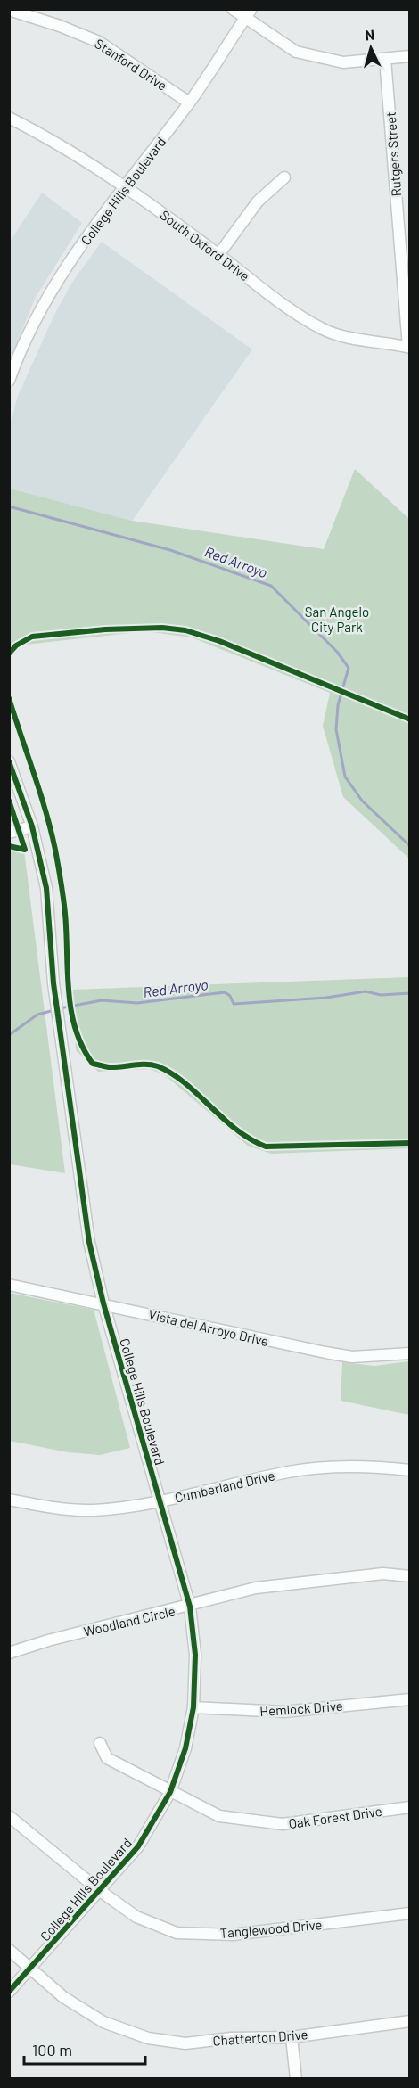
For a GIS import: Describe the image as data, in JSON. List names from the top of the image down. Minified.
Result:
{"streets":{"street":["Stanford Drive","Rutgers Street","College Hills Boulevard","South Oxford Drive","Vista del Arroyo Drive","Cumberland Drive","Woodland Circle","Hemlock Drive","Oak Forest Drive","Tanglewood Drive","Chatterton Drive"]},"crossings":[["Stanford Drive","College Hills Boulevard"],["Rutgers Street","South Oxford Drive"],["College Hills Boulevard","South Oxford Drive"],["College Hills Boulevard","Vista del Arroyo Drive"],["College Hills Boulevard","Cumberland Drive"],["College Hills Boulevard","Woodland Circle"],["College Hills Boulevard","Hemlock Drive"],["College Hills Boulevard","Oak Forest Drive"],["College Hills Boulevard","Tanglewood Drive"],["College Hills Boulevard","Chatterton Drive"]],"water":["Red Arroyo"],"parks":["San Angelo City Park"],"scale_bar":"100 m","north":"top"}
